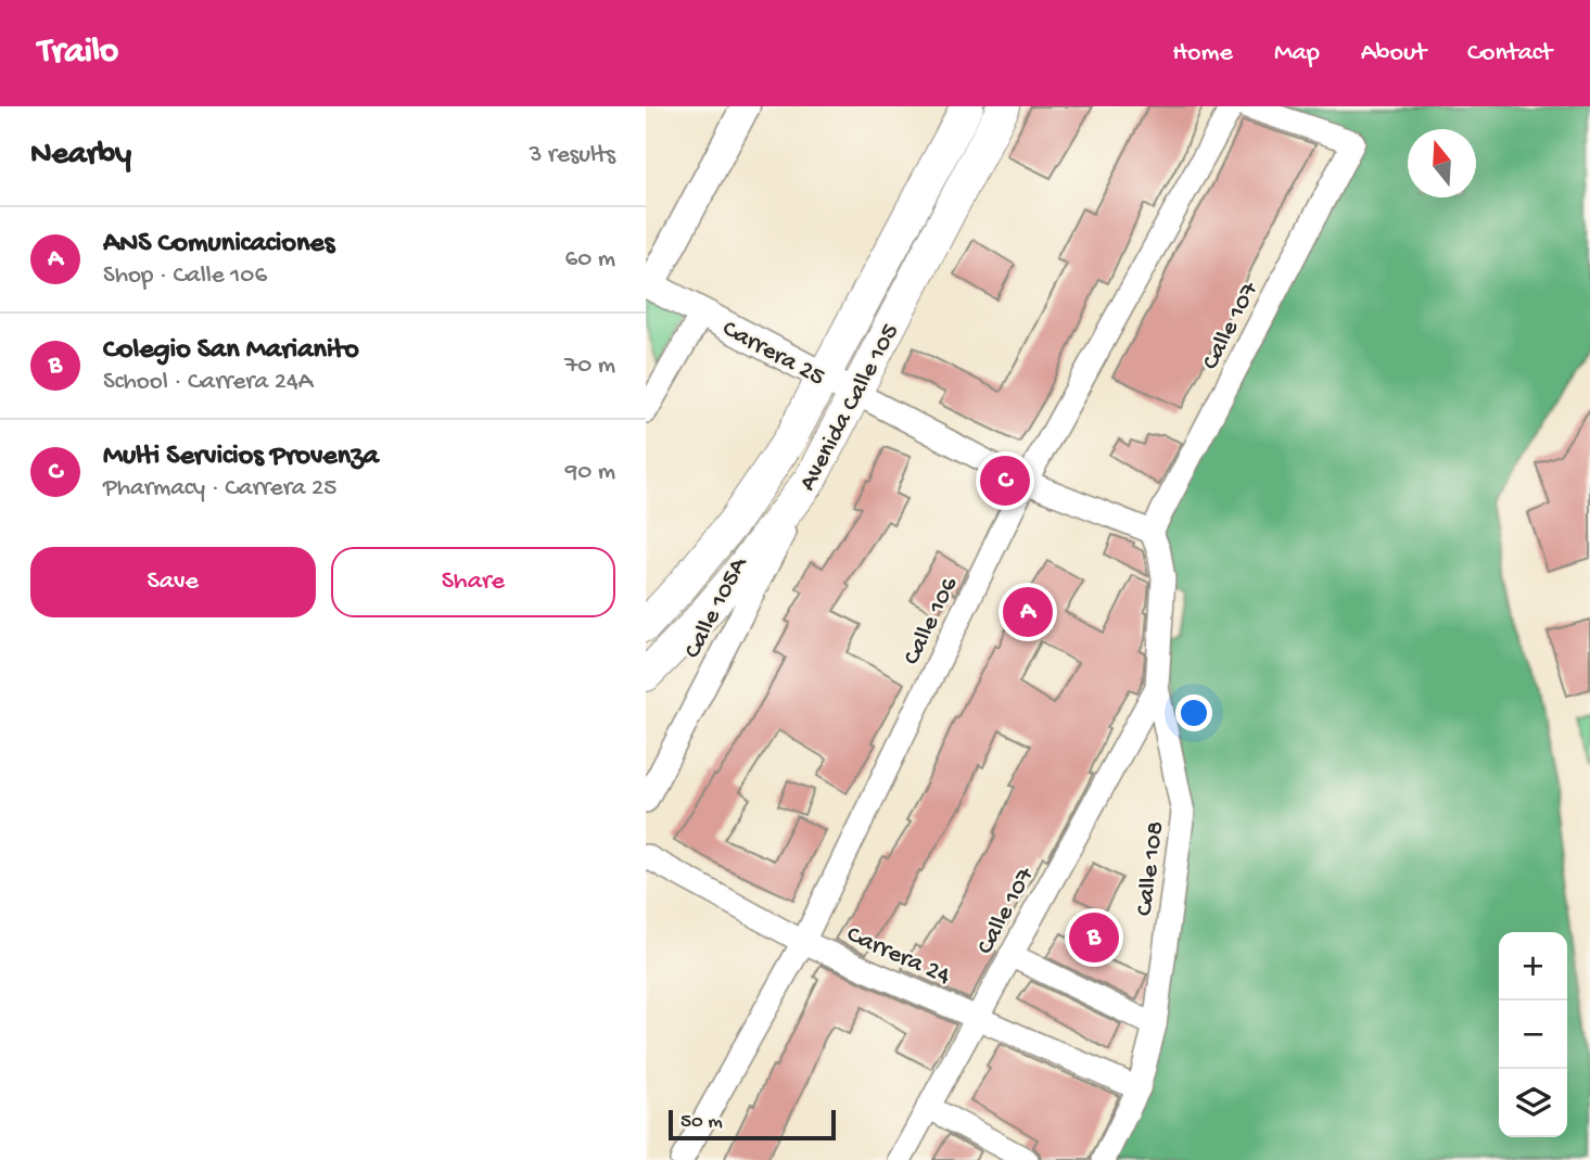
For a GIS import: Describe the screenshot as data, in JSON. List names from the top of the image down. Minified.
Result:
{"streets":{"main road":["Avenida Calle 105"],"street":["Calle 107","Carrera 25","Calle 105A","Calle 106","Calle 108","Carrera 24"]},"crossings":[["Calle 107","Carrera 25"],["Calle 107","Calle 108"],["Calle 107","Carrera 24"],["Carrera 25","Avenida Calle 105"],["Carrera 25","Calle 106"],["Carrera 25","Calle 108"],["Avenida Calle 105","Calle 105A"],["Calle 106","Carrera 24"],["Calle 108","Carrera 24"]],"scale_bar":"50 m","north":"top","page":{"header":"Trailo","nav":["Home","Map","About","Contact"],"heading":["Nearby","3 results"],"list":[{"mark":"A","name":"ANS Comunicaciones","note":"Shop · Calle 106","value":"60 m"},{"mark":"B","name":"Colegio San Marianito","note":"School · Carrera 24A","value":"70 m"},{"mark":"C","name":"Multi Servicios Provenza","note":"Pharmacy · Carrera 25","value":"90 m"}],"pins":["C","A","B"],"buttons":["Save","Share"],"map_buttons":["+","−"],"scale":"50 m"}}
